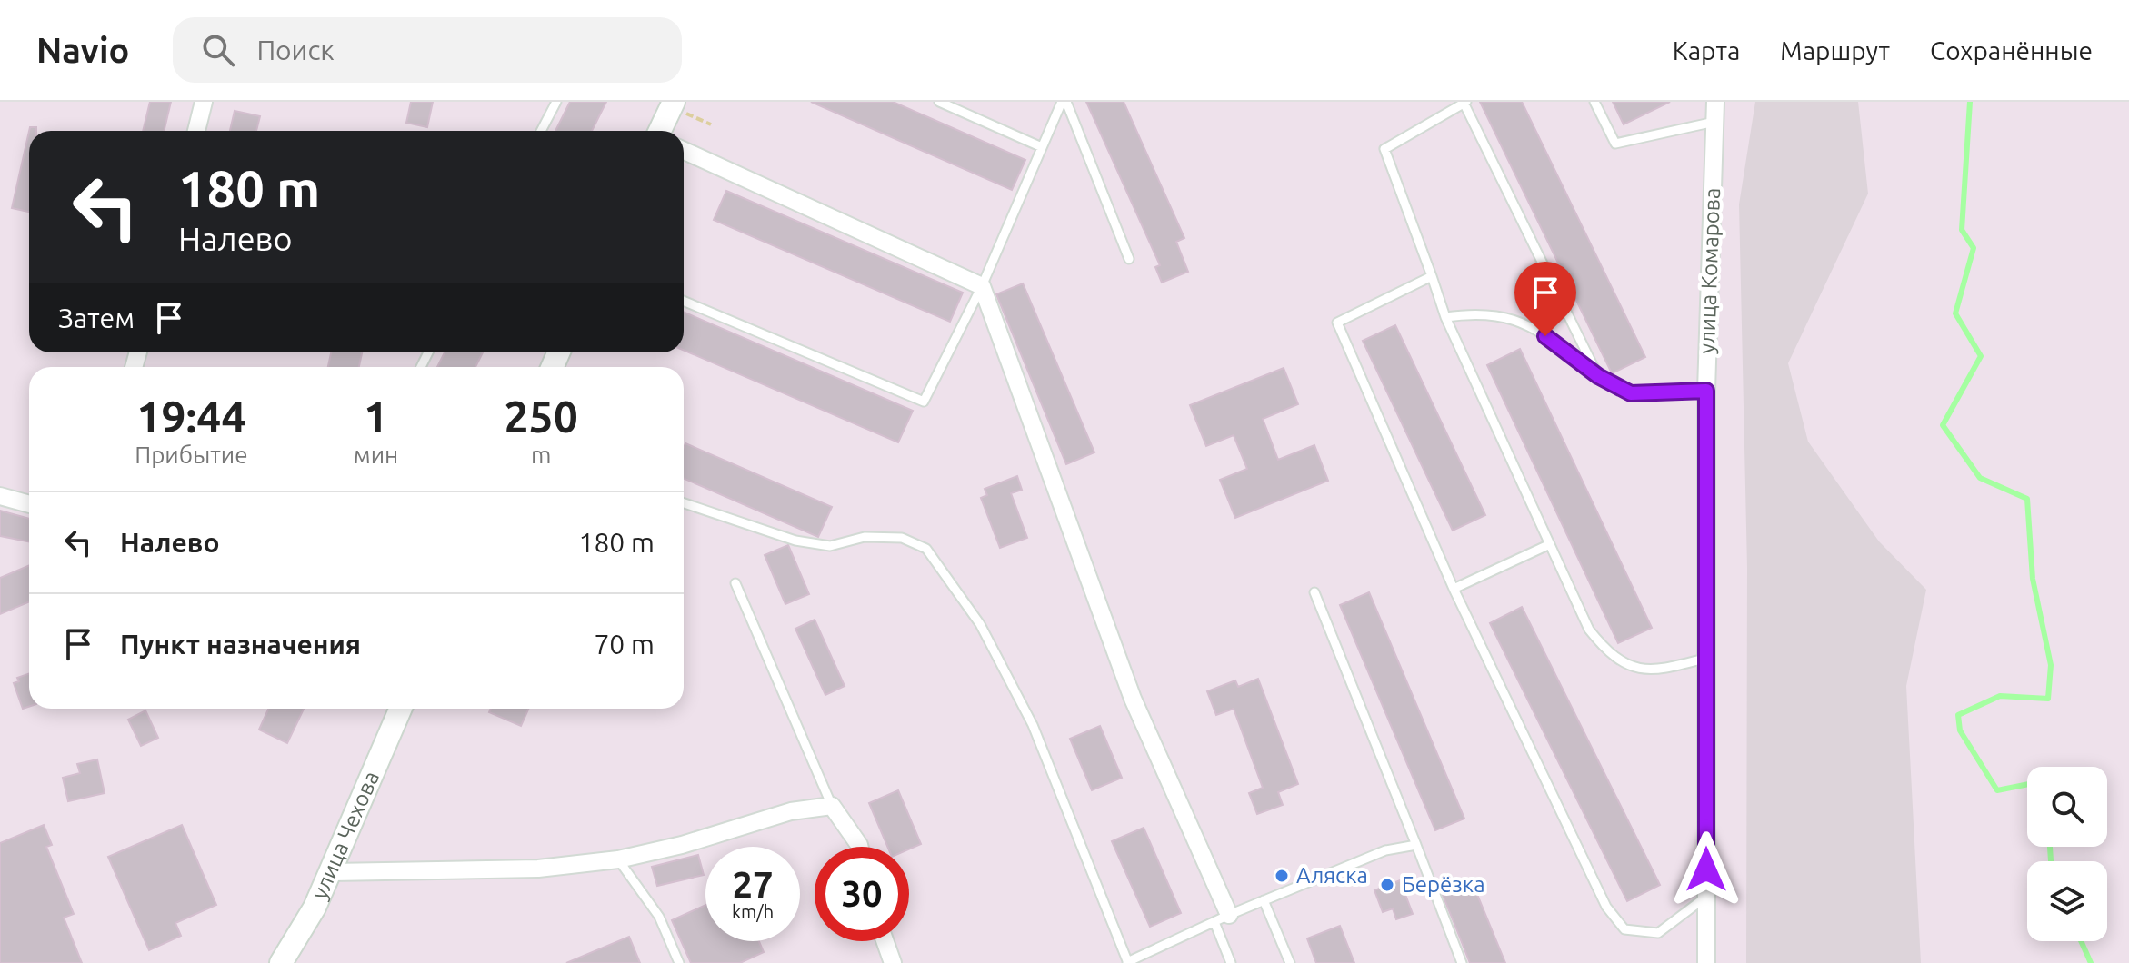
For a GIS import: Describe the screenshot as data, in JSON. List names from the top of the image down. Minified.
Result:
{"streets":{"main road":["улица Чехова"],"street":["улица Комарова"]},"places":["Аляска","Берёзка"],"page":{"header":"Navio","search":"Поиск","nav":["Карта","Маршрут","Сохранённые"],"turn":["180 m","Налево"],"then":"Затем","eta":["19:44","Прибытие","1","мин","250","m"],"list":[{"name":"Налево","value":"180 m"},{"name":"Пункт назначения","value":"70 m"}],"speed":"27 km/h","limit":"30"}}
